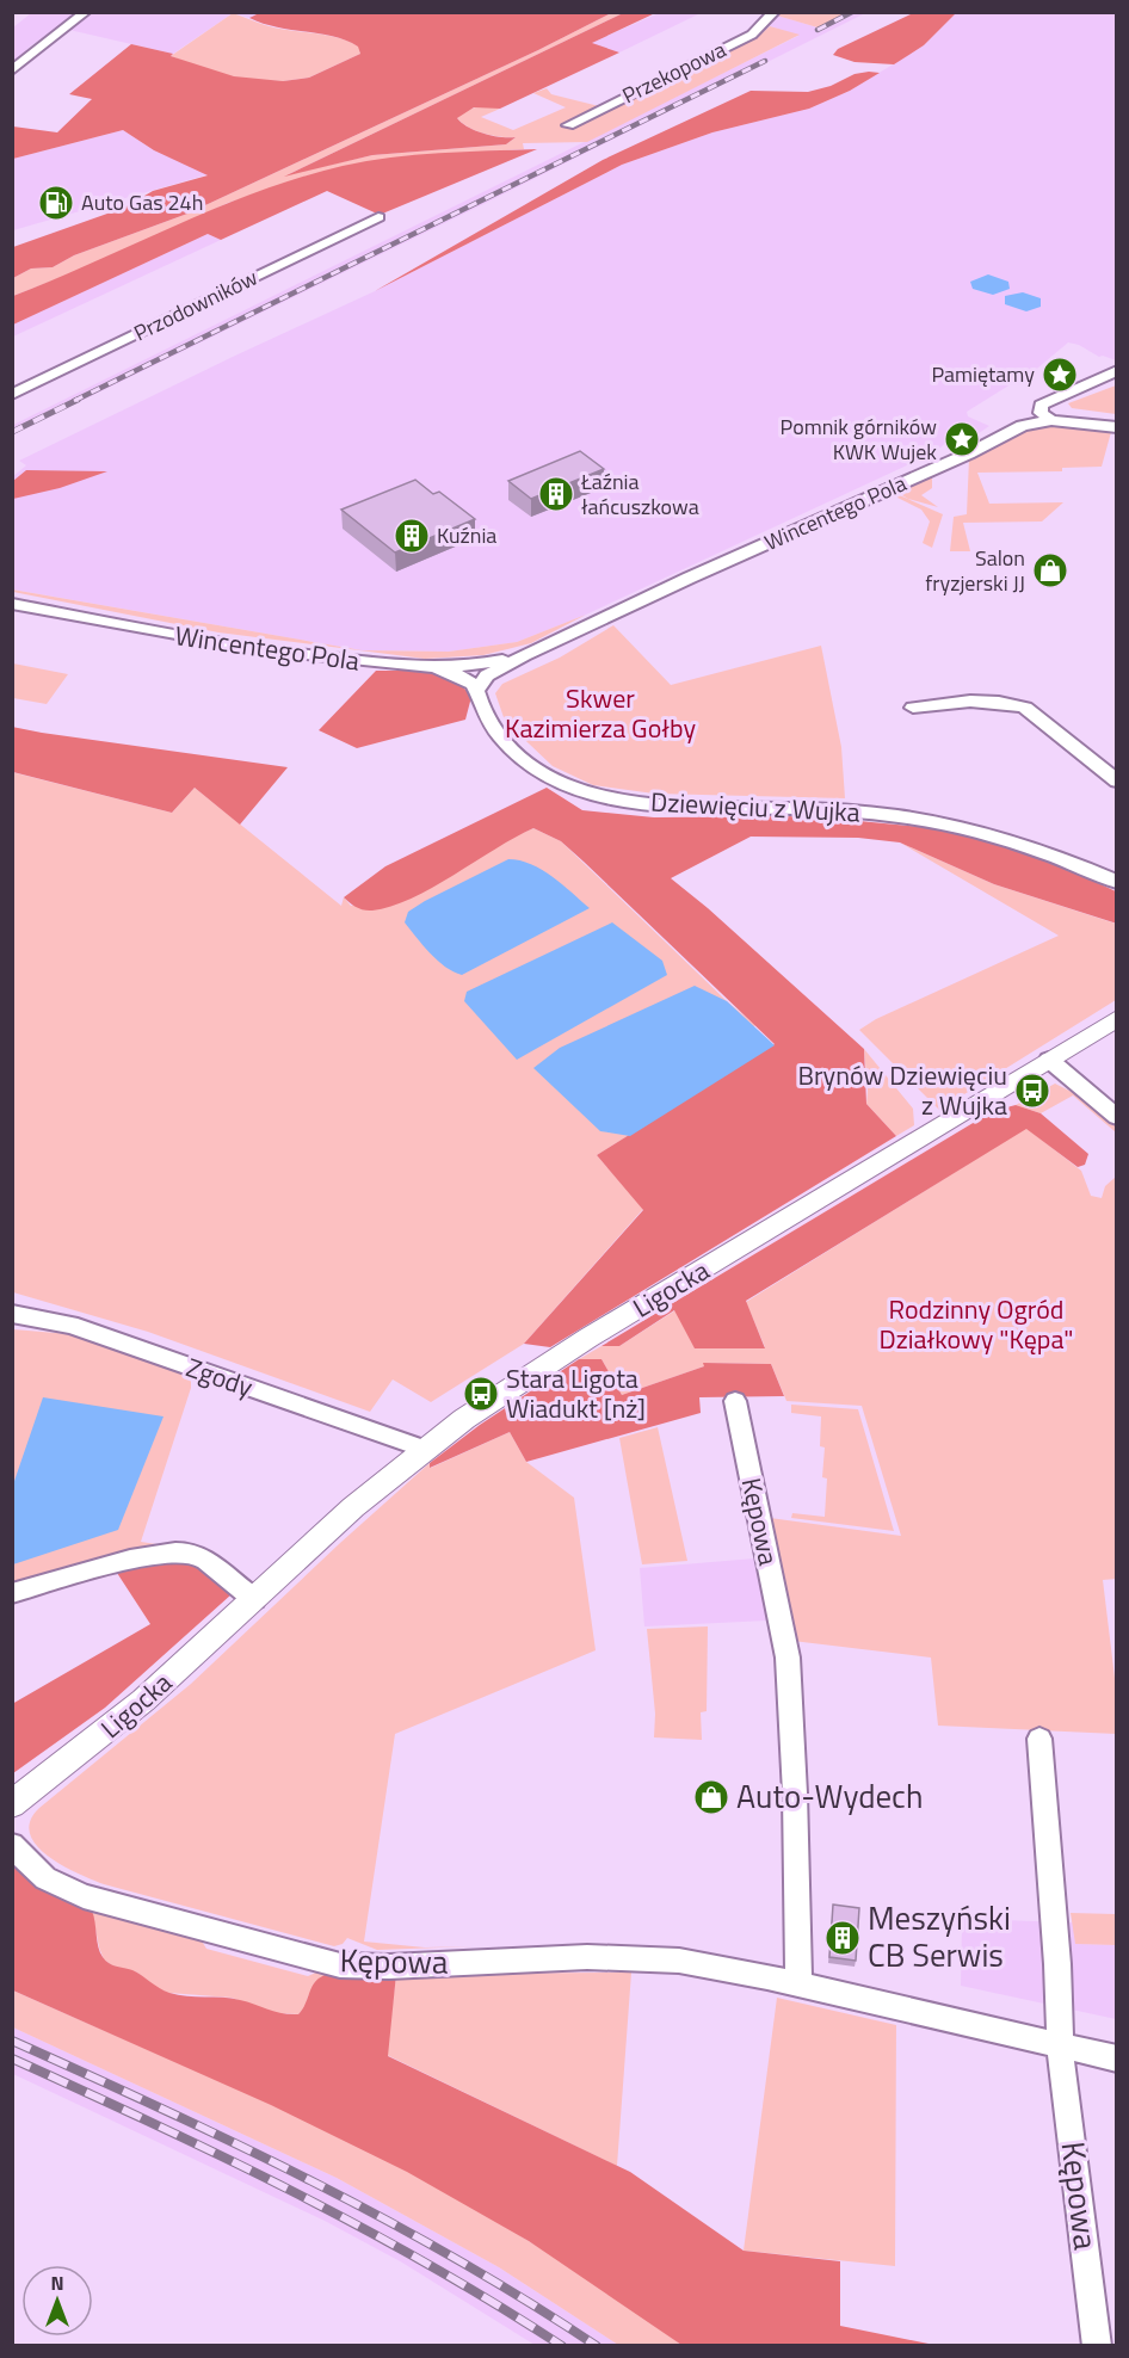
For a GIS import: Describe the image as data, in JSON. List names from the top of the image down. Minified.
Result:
{"streets":{"street":["Przekopowa","Przodowników","Wincentego Pola","Dziewięciu z Wujka","Ligocka","Zgody","Kępowa"]},"crossings":[["Wincentego Pola","Dziewięciu z Wujka"],["Ligocka","Zgody"]],"parks":["Skwer Kazimierza Gołby","Rodzinny Ogród Działkowy \"Kępa\""],"places":{"fuel station":["Auto Gas 24h"],"place":["Pamiętamy","Pomnik górników KWK Wujek"],"building":["Łaźnia łańcuszkowa","Kuźnia","Meszyński CB Serwis"],"shop":["Salon fryzjerski JJ","Auto-Wydech"],"bus stop":["Brynów Dziewięciu z Wujka","Stara Ligota Wiadukt [nż]"]},"north":"top"}
